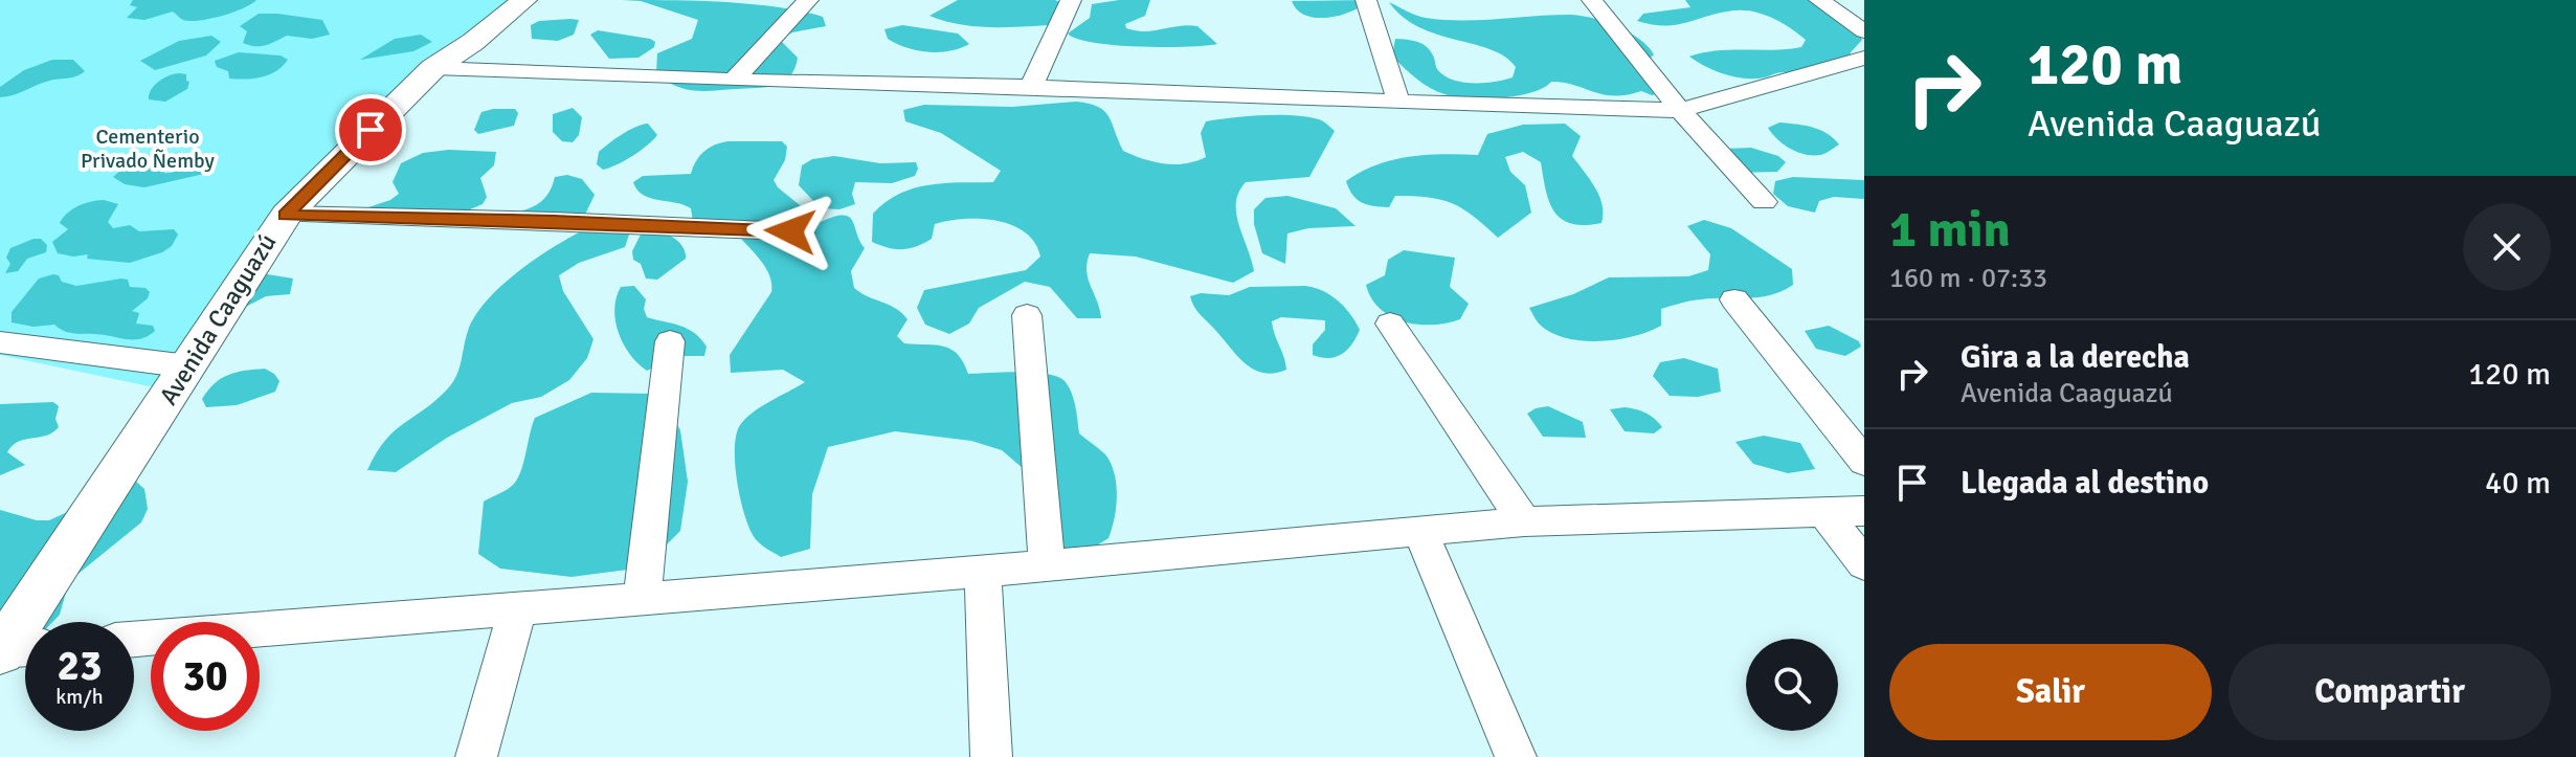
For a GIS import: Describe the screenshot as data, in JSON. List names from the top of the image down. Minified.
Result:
{"streets":{"street":["Avenida Caaguazú"]},"parks":["Cementerio Privado Ñemby"],"page":{"turn":["120 m","Avenida Caaguazú"],"heading":["1 min","160 m · 07:33"],"list":[{"name":"Gira a la derecha","note":"Avenida Caaguazú","value":"120 m"},{"name":"Llegada al destino","value":"40 m"}],"speed":"23 km/h","limit":"30","buttons":["Salir","Compartir"]}}
